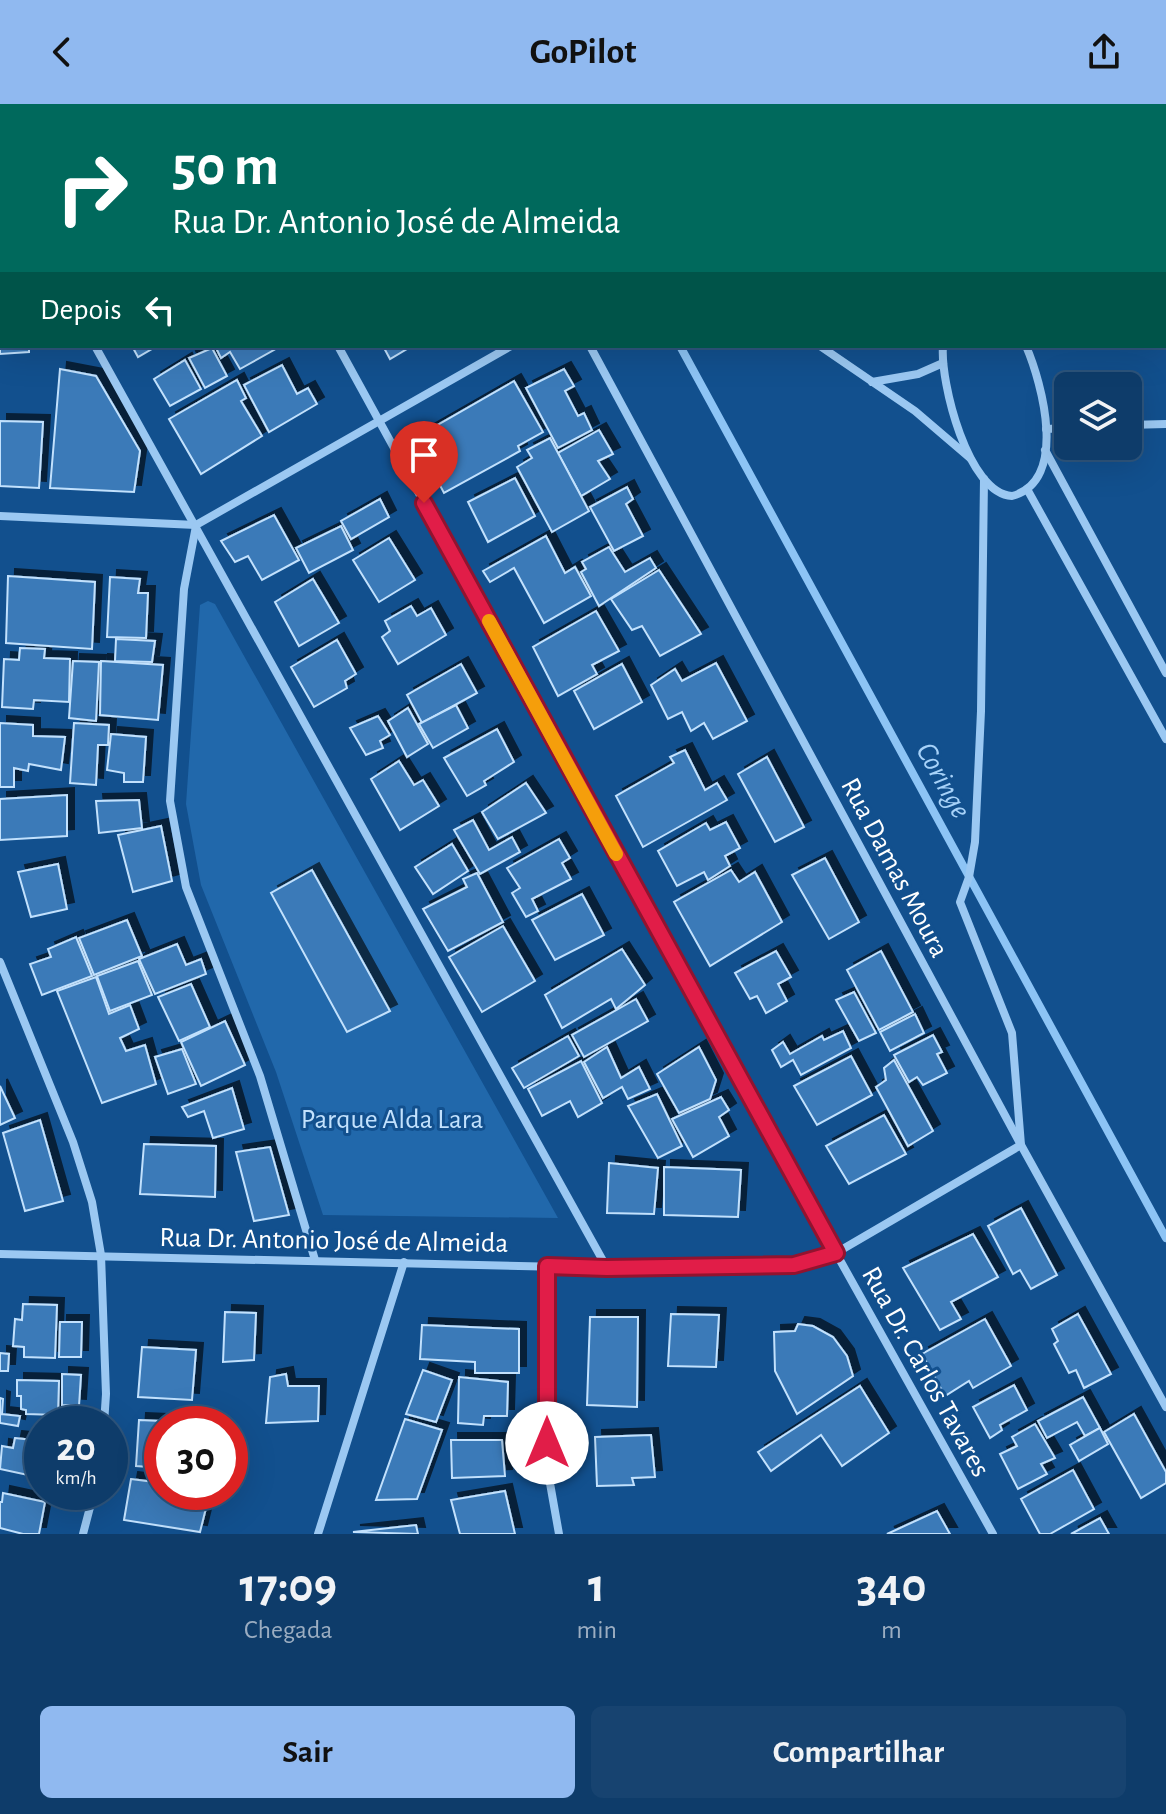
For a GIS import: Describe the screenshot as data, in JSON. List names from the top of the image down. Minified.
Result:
{"streets":{"street":["Rua Damas Moura","Rua Dr. Antonio José de Almeida","Rua Dr. Carlos Tavares"]},"crossings":[["Rua Damas Moura","Rua Dr. Antonio José de Almeida"],["Rua Dr. Antonio José de Almeida","Rua Dr. Carlos Tavares"]],"water":["Coringe"],"parks":["Parque Alda Lara"],"page":{"header":"GoPilot","turn":["50 m","Rua Dr. Antonio José de Almeida"],"then":"Depois","speed":"20 km/h","limit":"30","eta":["17:09","Chegada","1","min","340","m"],"buttons":["Sair","Compartilhar"]}}
